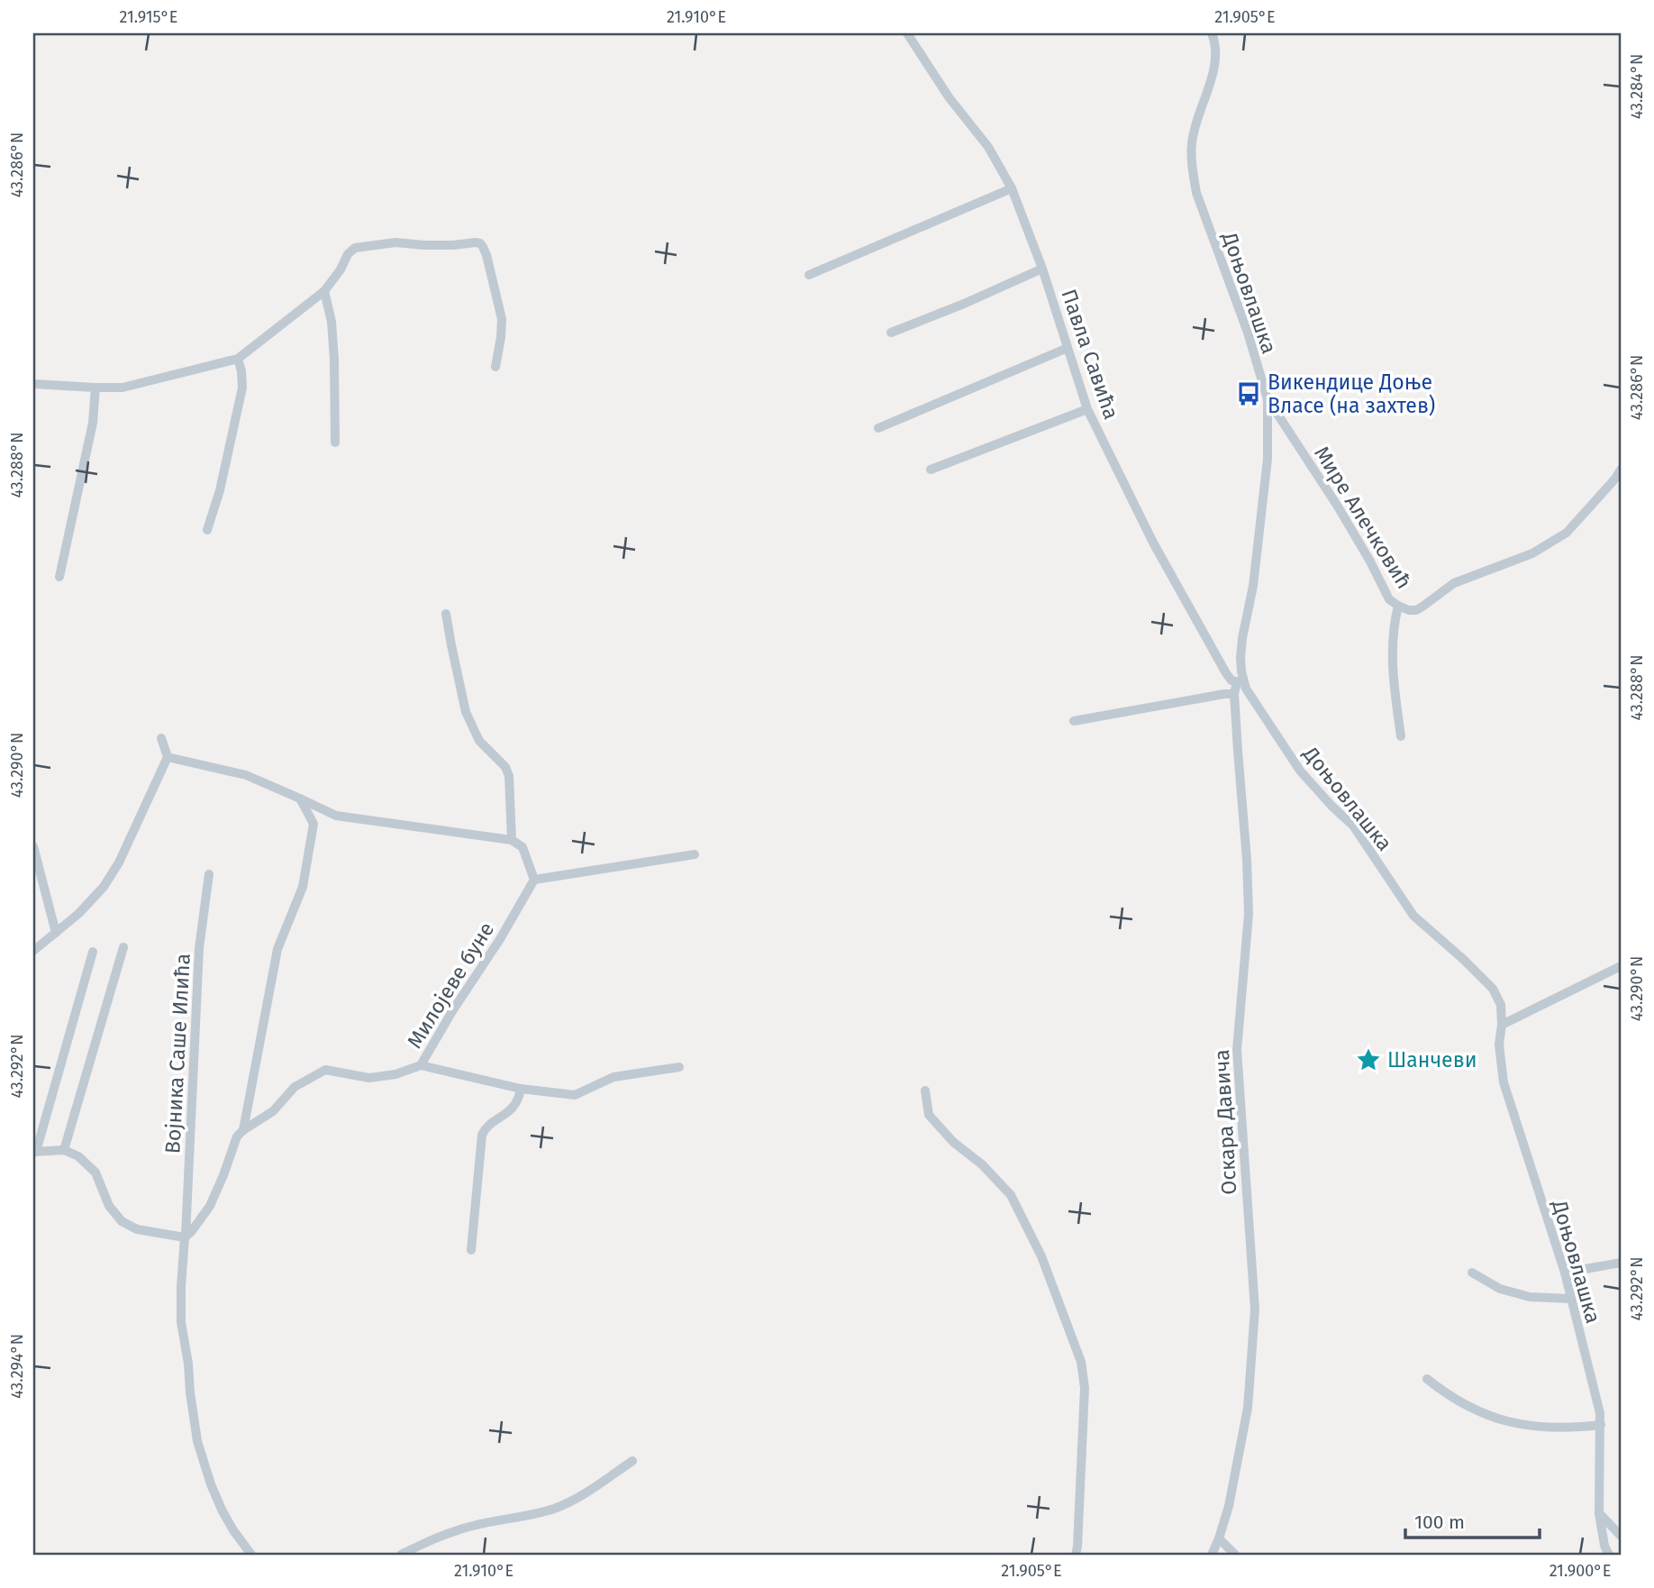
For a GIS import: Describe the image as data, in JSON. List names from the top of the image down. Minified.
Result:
{"streets":{"street":["Доњовлашка","Павла Савића","Мире Алечковић","Милојеве буне","Војника Саше Илића","Оскара Давича"]},"crossings":[["Доњовлашка","Павла Савића"],["Доњовлашка","Мире Алечковић"],["Доњовлашка","Оскара Давича"],["Павла Савића","Оскара Давича"]],"places":{"bus stop":["Викендице Доње Власе (на захтев)"],"place":["Шанчеви"]},"scale_bar":"100 m","coordinates":["21.915°E","21.910°E","21.905°E","43.284°N","43.286°N","43.288°N","43.290°N","43.292°N","43.294°N","21.900°E"]}
